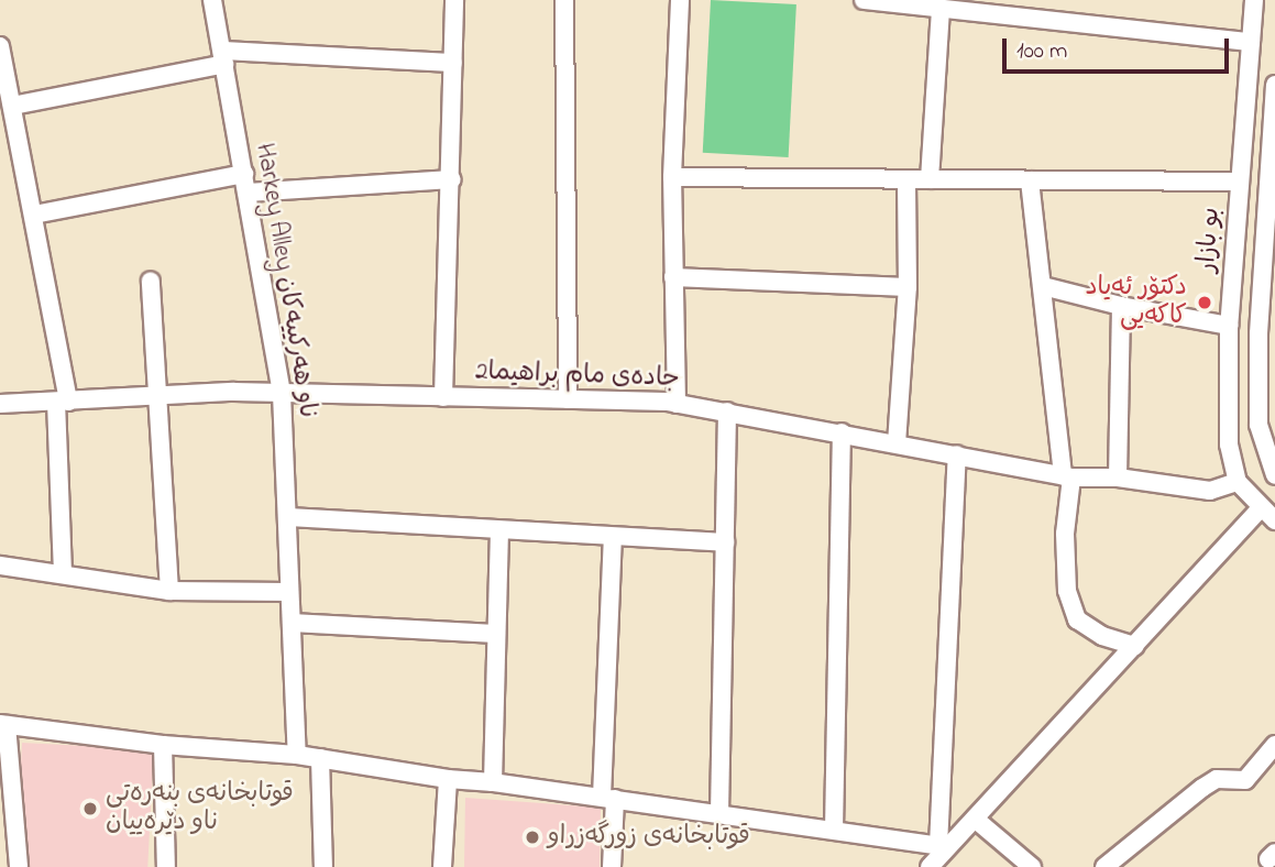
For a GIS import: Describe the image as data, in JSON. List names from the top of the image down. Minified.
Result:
{"streets":{"street":["بو بازار","Harkey Alley ناو هەركييەكان","جادەی مام براهیما2"]},"crossings":[["بو بازار","جادەی مام براهیما2"],["Harkey Alley ناو هەركييەكان","جادەی مام براهیما2"]],"places":["دکتۆر ئەیاد کاکەیی","قوتابخانەى بنەرەتى ناو دێرەييان","قوتابخانەی زورگەزراو"],"scale_bar":"100 m"}
